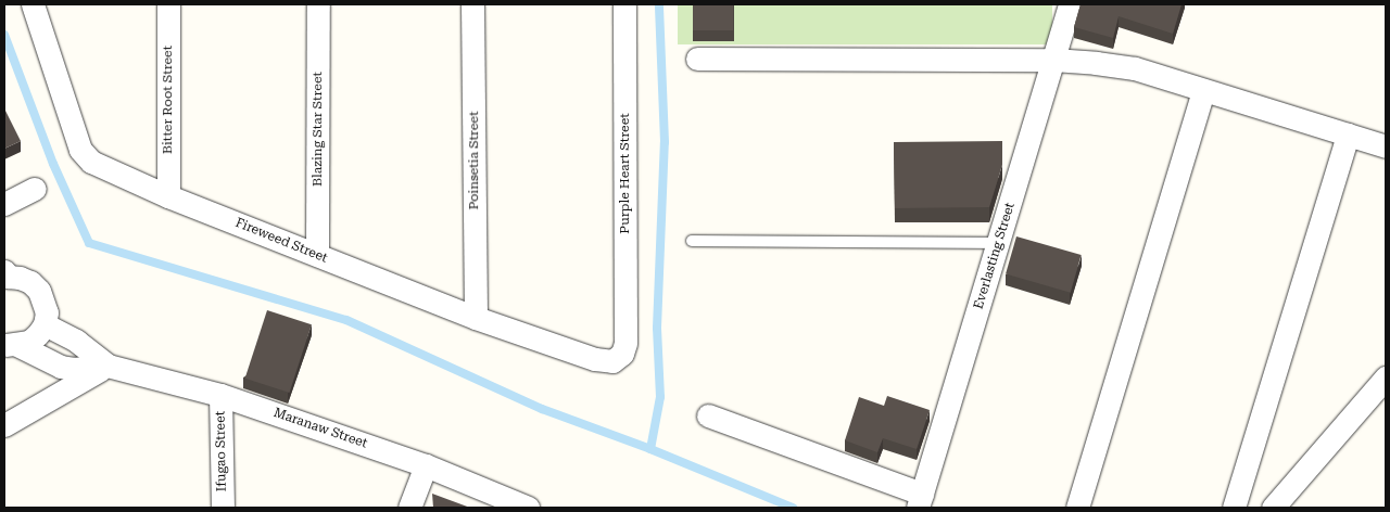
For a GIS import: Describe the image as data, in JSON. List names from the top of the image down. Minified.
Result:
{"streets":{"street":["Bitter Root Street","Blazing Star Street","Poinsetia Street","Purple Heart Street","Fireweed Street","Everlasting Street","Maranaw Street","Ifugao Street"]},"crossings":[["Bitter Root Street","Fireweed Street"],["Blazing Star Street","Fireweed Street"],["Poinsetia Street","Fireweed Street"],["Purple Heart Street","Fireweed Street"],["Maranaw Street","Ifugao Street"]]}
